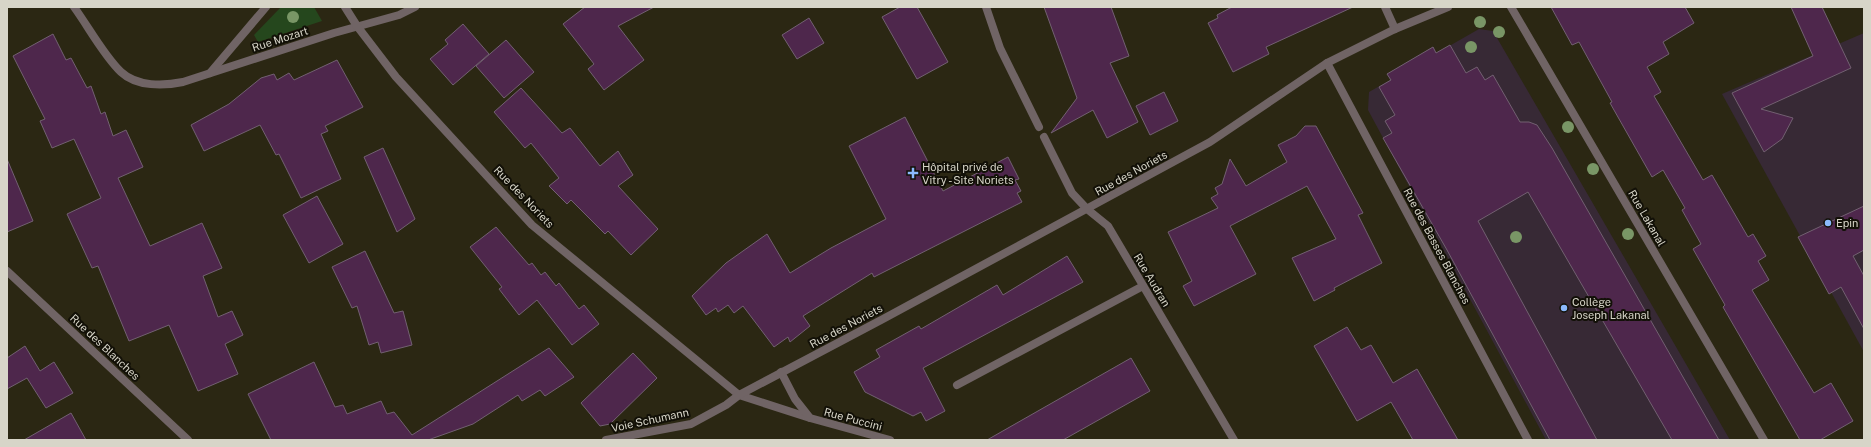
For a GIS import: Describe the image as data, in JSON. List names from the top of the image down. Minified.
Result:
{"streets":{"street":["Rue Mozart","Rue des Noriets","Rue Lakanal","Rue des Basses Blanches","Rue Audran","Rue des Blanches","Rue Puccini","Voie Schumann"]},"crossings":[["Rue Mozart","Rue des Noriets"],["Rue des Noriets","Rue des Basses Blanches"],["Rue des Noriets","Rue Audran"],["Rue des Noriets","Rue Puccini"],["Rue des Noriets","Voie Schumann"],["Rue Puccini","Voie Schumann"]],"places":{"health":["Hôpital privé de Vitry - Site Noriets"],"other":["Epin","Collège Joseph Lakanal"]}}
